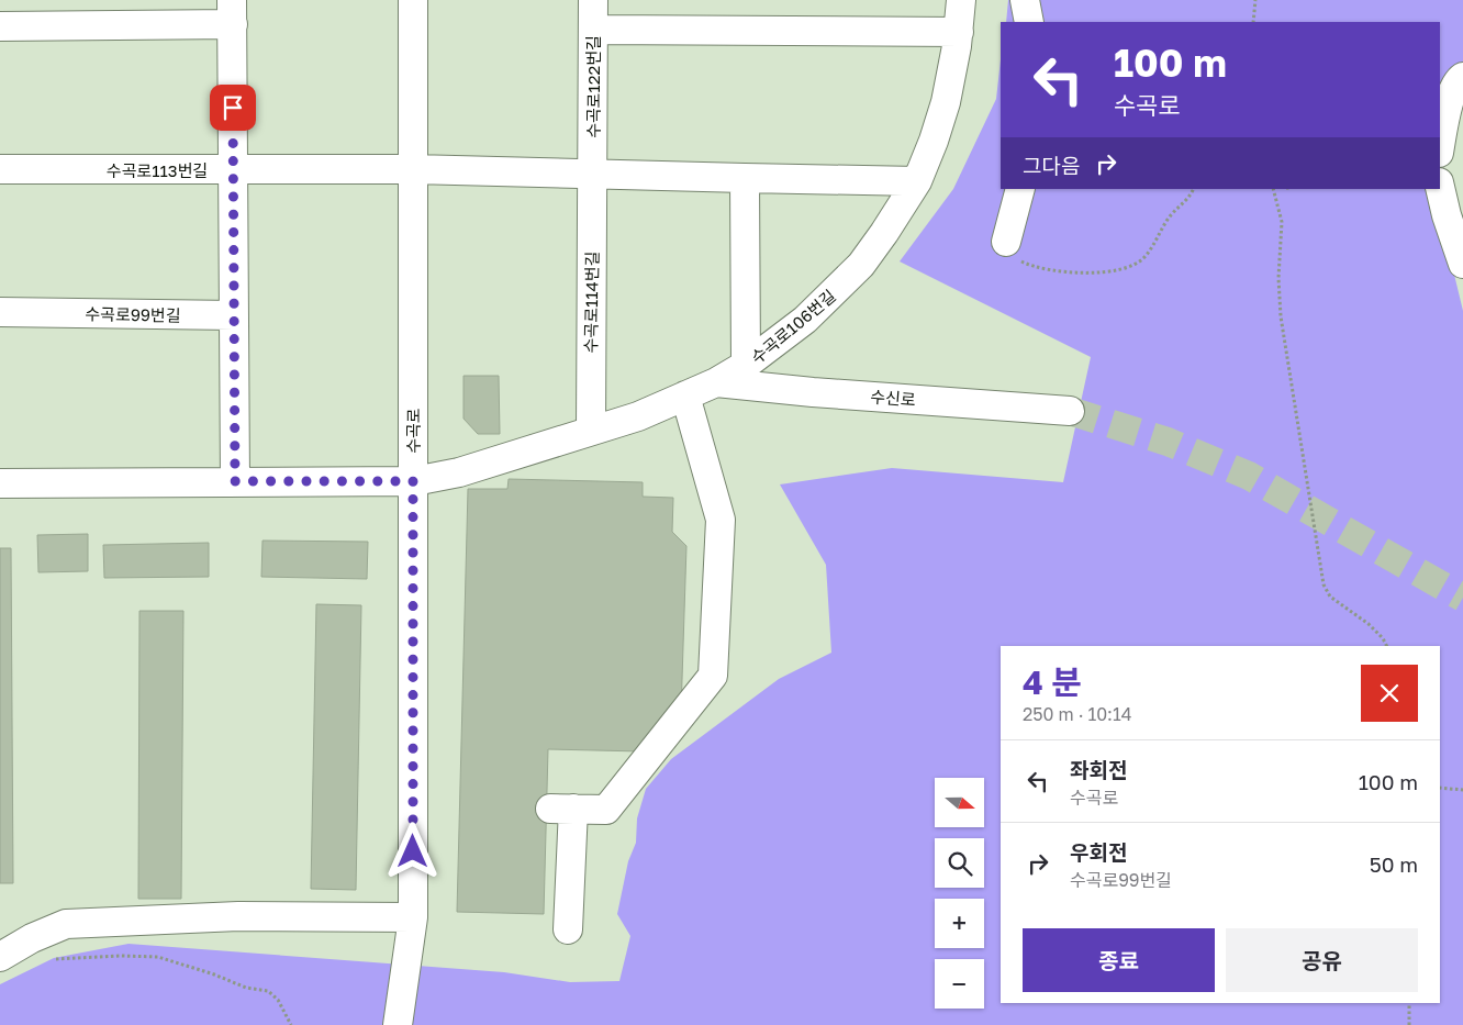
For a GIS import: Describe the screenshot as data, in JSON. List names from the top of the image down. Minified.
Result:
{"streets":{"street":["수곡로122번길","수곡로113번길","수곡로114번길","수곡로99번길","수곡로106번길","수신로","수곡로"]},"crossings":[["수곡로122번길","수곡로114번길"],["수곡로113번길","수곡로"],["수곡로114번길","수곡로106번길"],["수곡로106번길","수신로"],["수곡로106번길","수곡로"]],"north":"right","page":{"turn":["100 m","수곡로"],"then":"그다음","heading":["4 분","250 m · 10:14"],"list":[{"name":"좌회전","note":"수곡로","value":"100 m"},{"name":"우회전","note":"수곡로99번길","value":"50 m"}],"map_buttons":["+","−"],"buttons":["종료","공유"]}}
